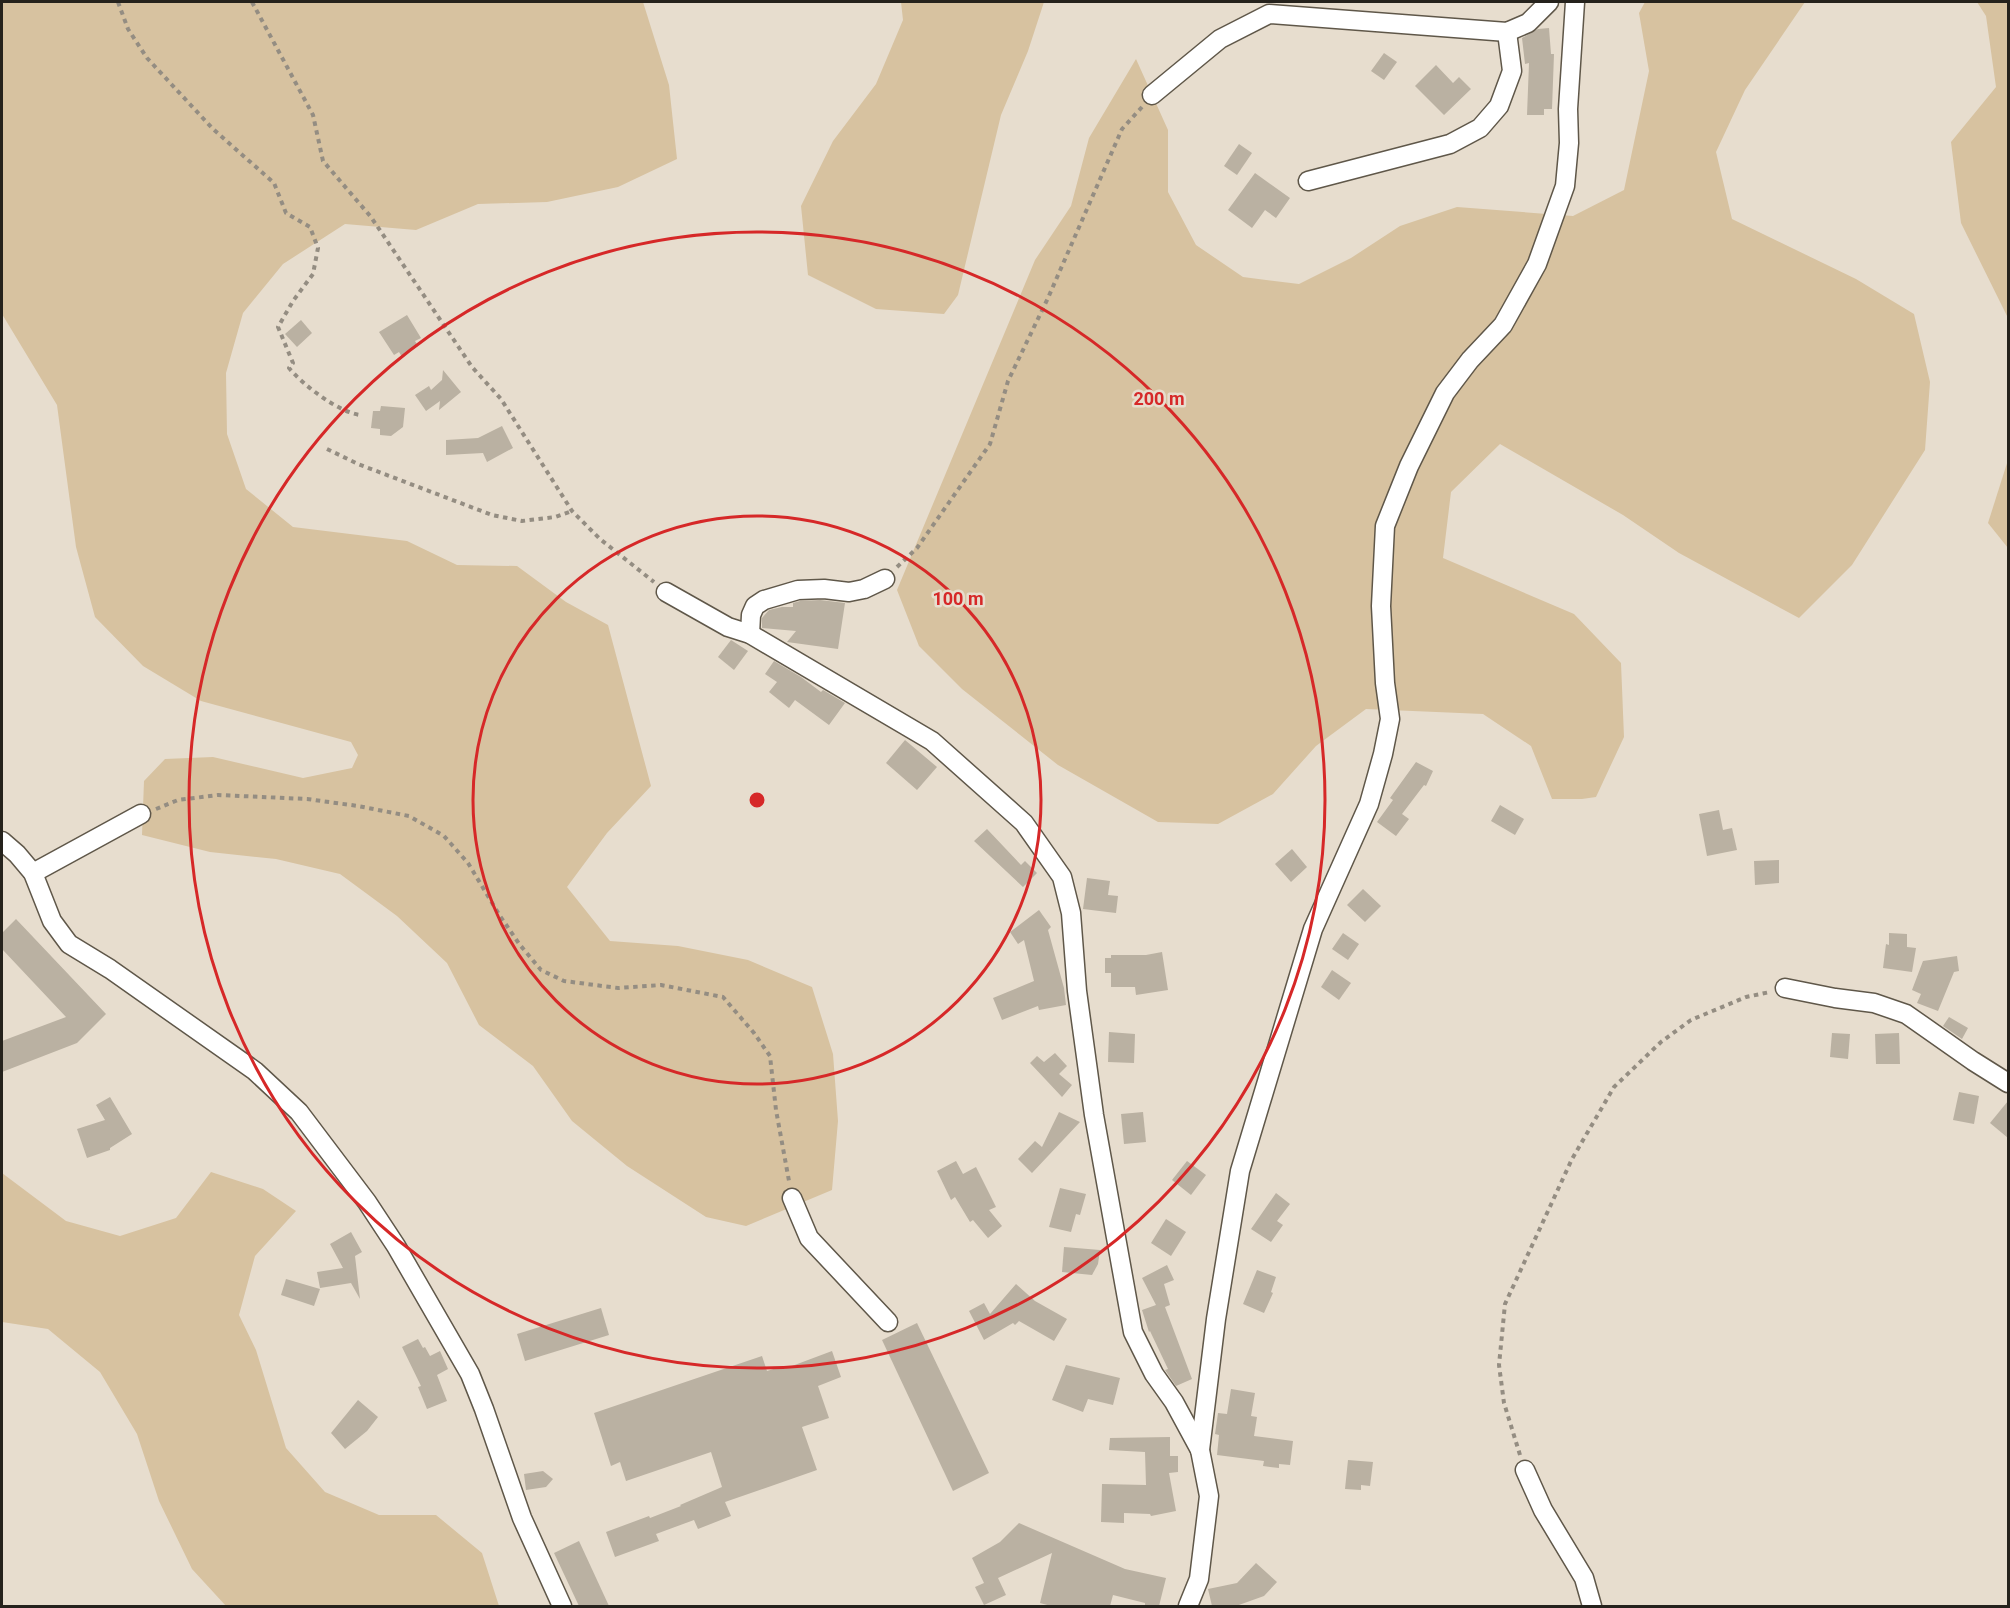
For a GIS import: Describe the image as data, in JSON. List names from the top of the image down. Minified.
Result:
{"rings":["200 m","100 m"]}
